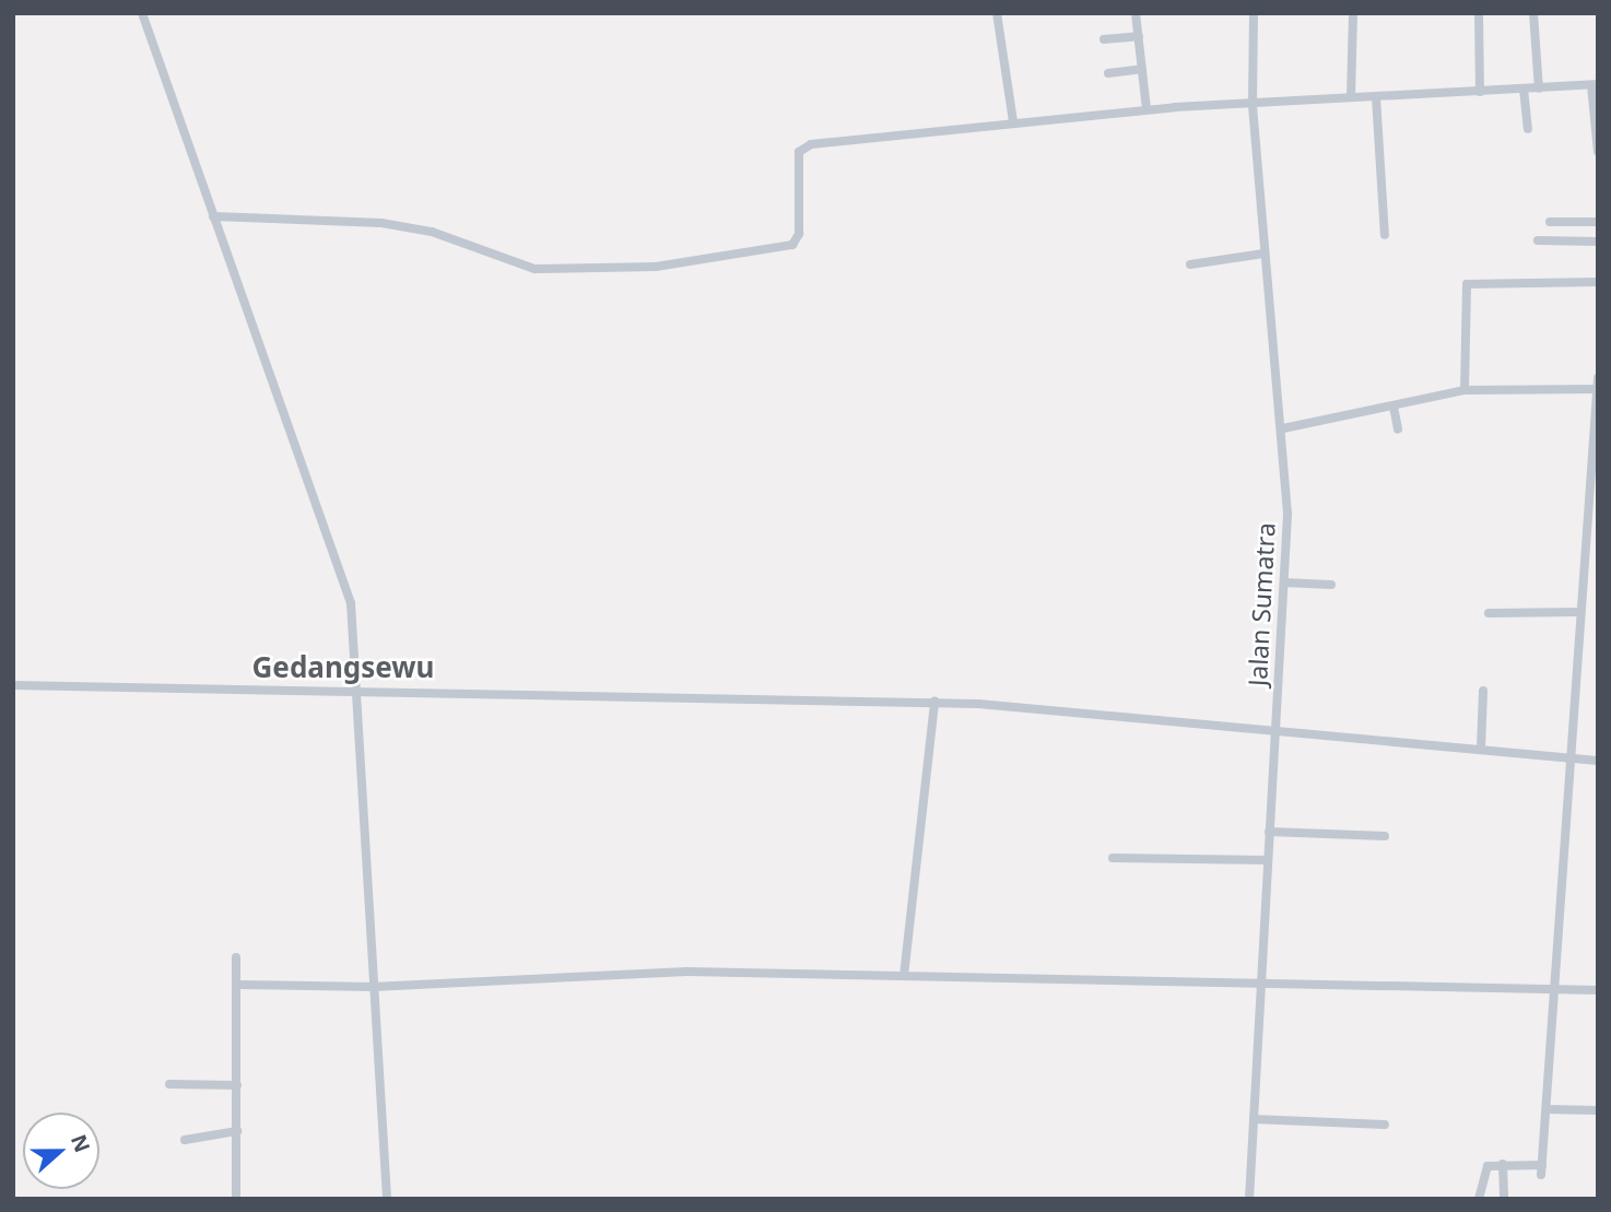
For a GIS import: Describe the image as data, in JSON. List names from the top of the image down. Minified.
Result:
{"streets":{"street":["Jalan Sumatra"]},"districts":["Gedangsewu"],"north":"right"}
